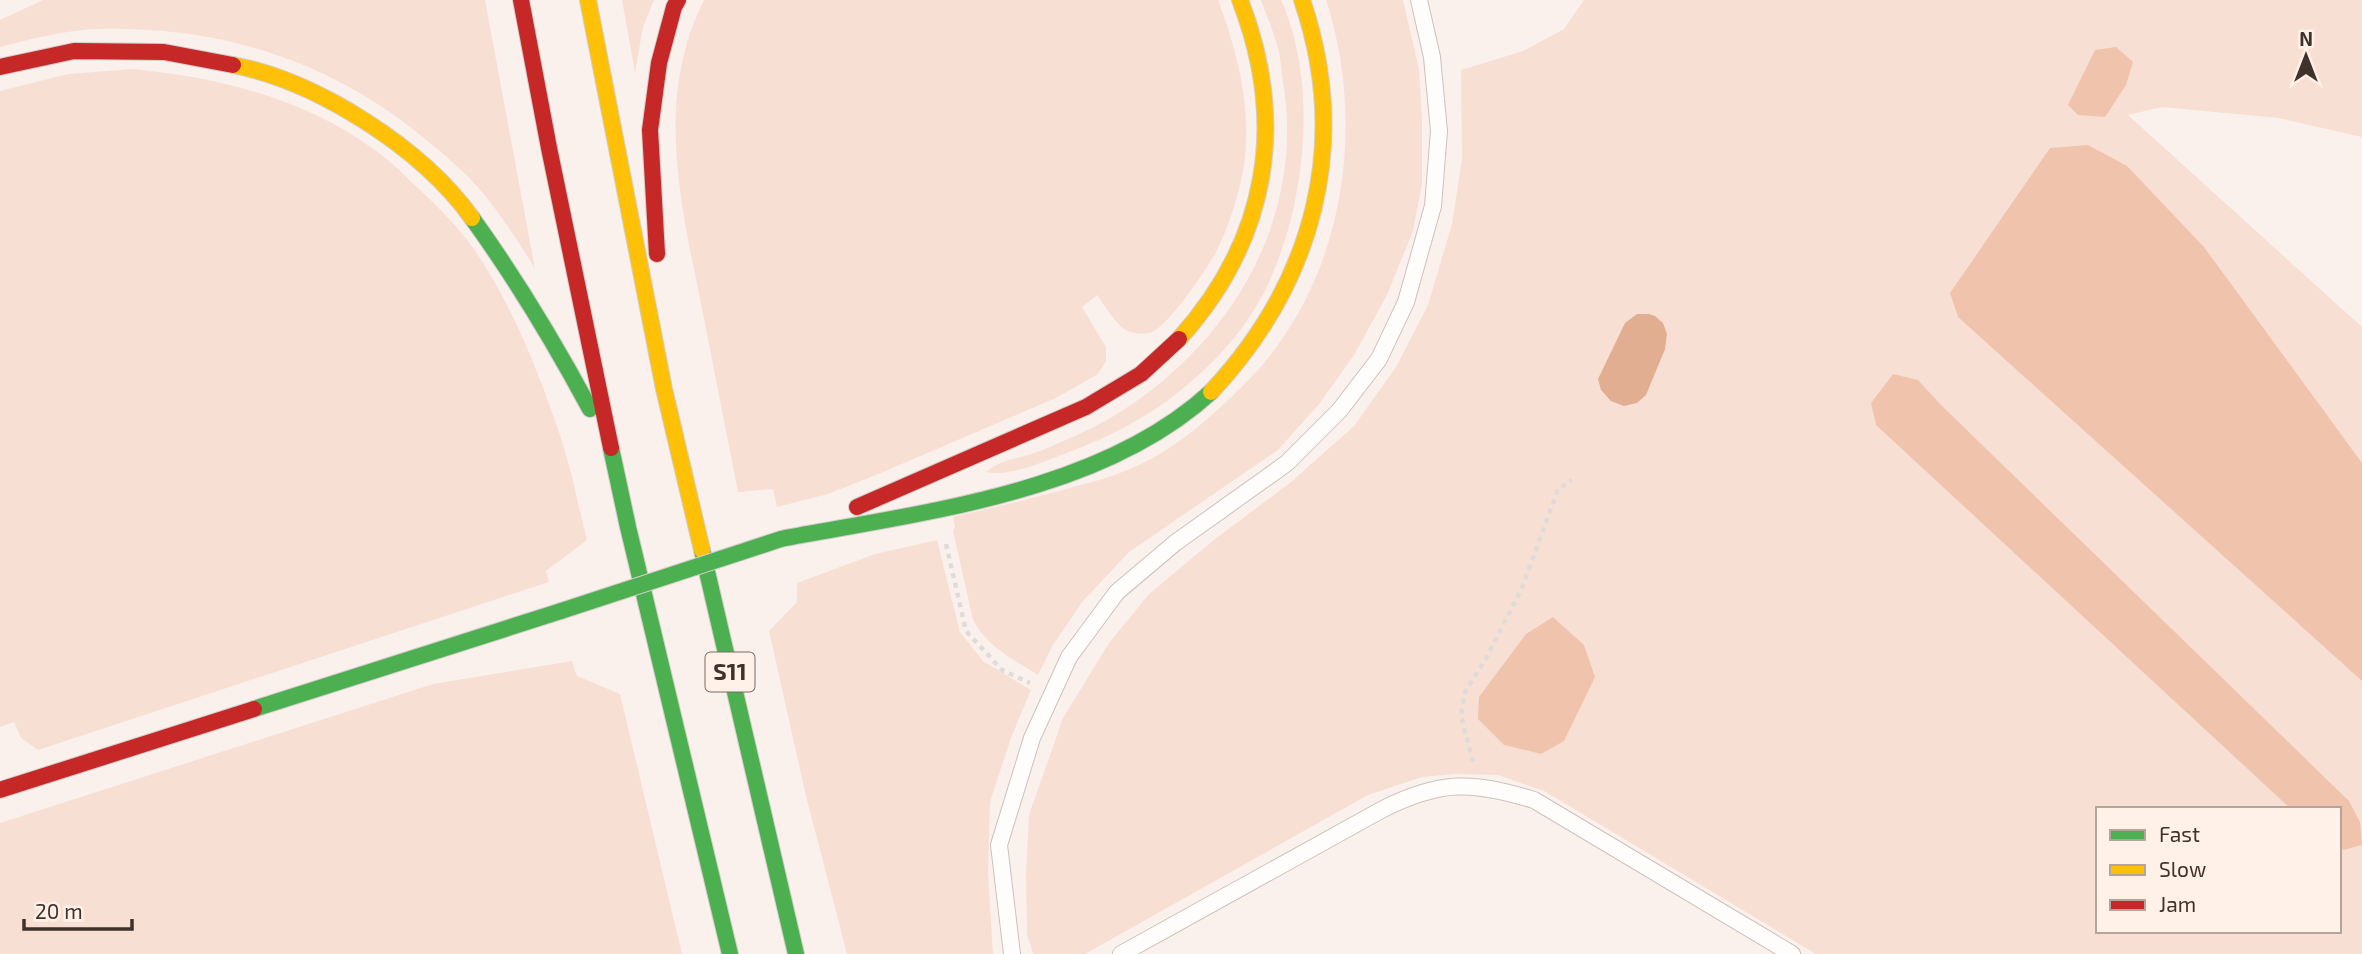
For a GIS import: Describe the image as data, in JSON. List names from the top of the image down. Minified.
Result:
{"streets":{"highway":["S11"]},"legend":["Fast","Slow","Jam"],"scale_bar":"20 m","north":"top"}
